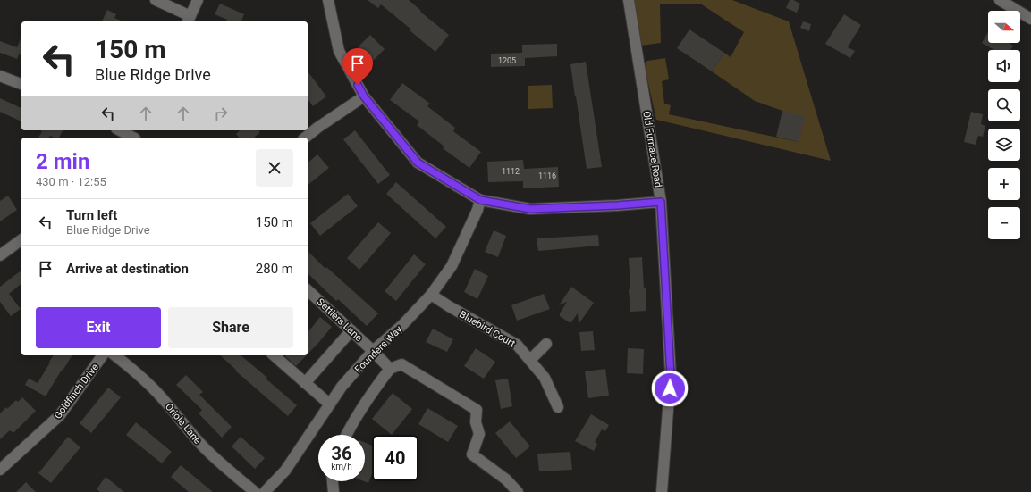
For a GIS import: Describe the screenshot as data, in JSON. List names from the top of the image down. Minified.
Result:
{"streets":{"street":["Old Furnace Road","Settlers Lane","Bluebird Court","Founders Way","Goldfinch Drive","Oriole Lane"]},"crossings":[["Settlers Lane","Founders Way"],["Bluebird Court","Founders Way"]],"house_numbers":["1205","1112","1116"],"north":"right","page":{"map_buttons":["+","−"],"turn":["150 m","Blue Ridge Drive"],"heading":["2 min","430 m · 12:55"],"list":[{"name":"Turn left","note":"Blue Ridge Drive","value":"150 m"},{"name":"Arrive at destination","value":"280 m"}],"buttons":["Exit","Share"],"speed":"36 km/h","limit":"40"}}
